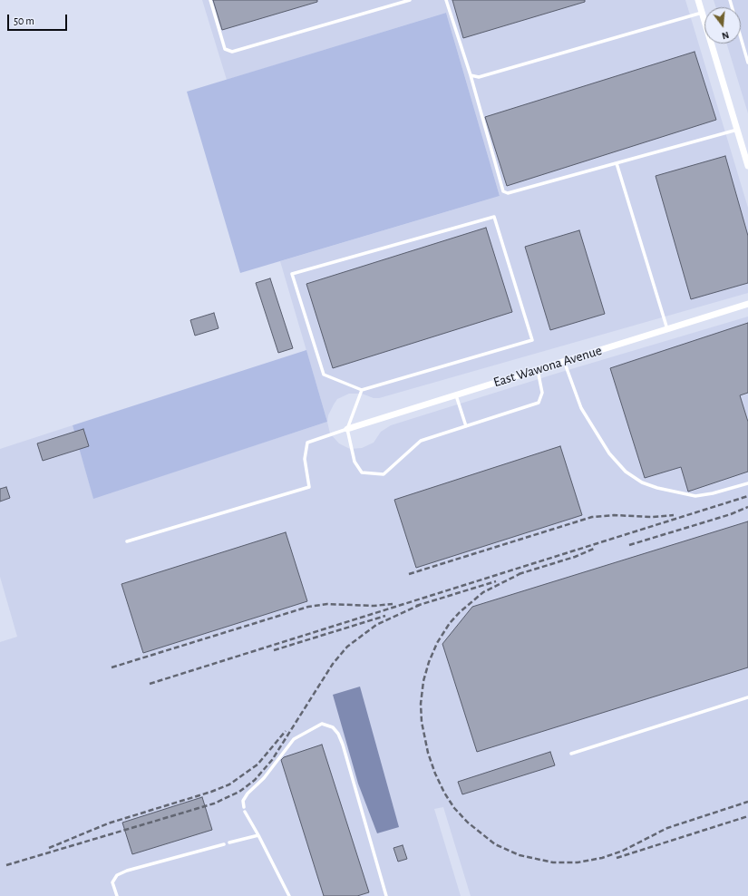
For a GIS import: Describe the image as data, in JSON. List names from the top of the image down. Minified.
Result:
{"streets":{"street":["East Wawona Avenue"]},"scale_bar":"50 m","north":"bottom"}
